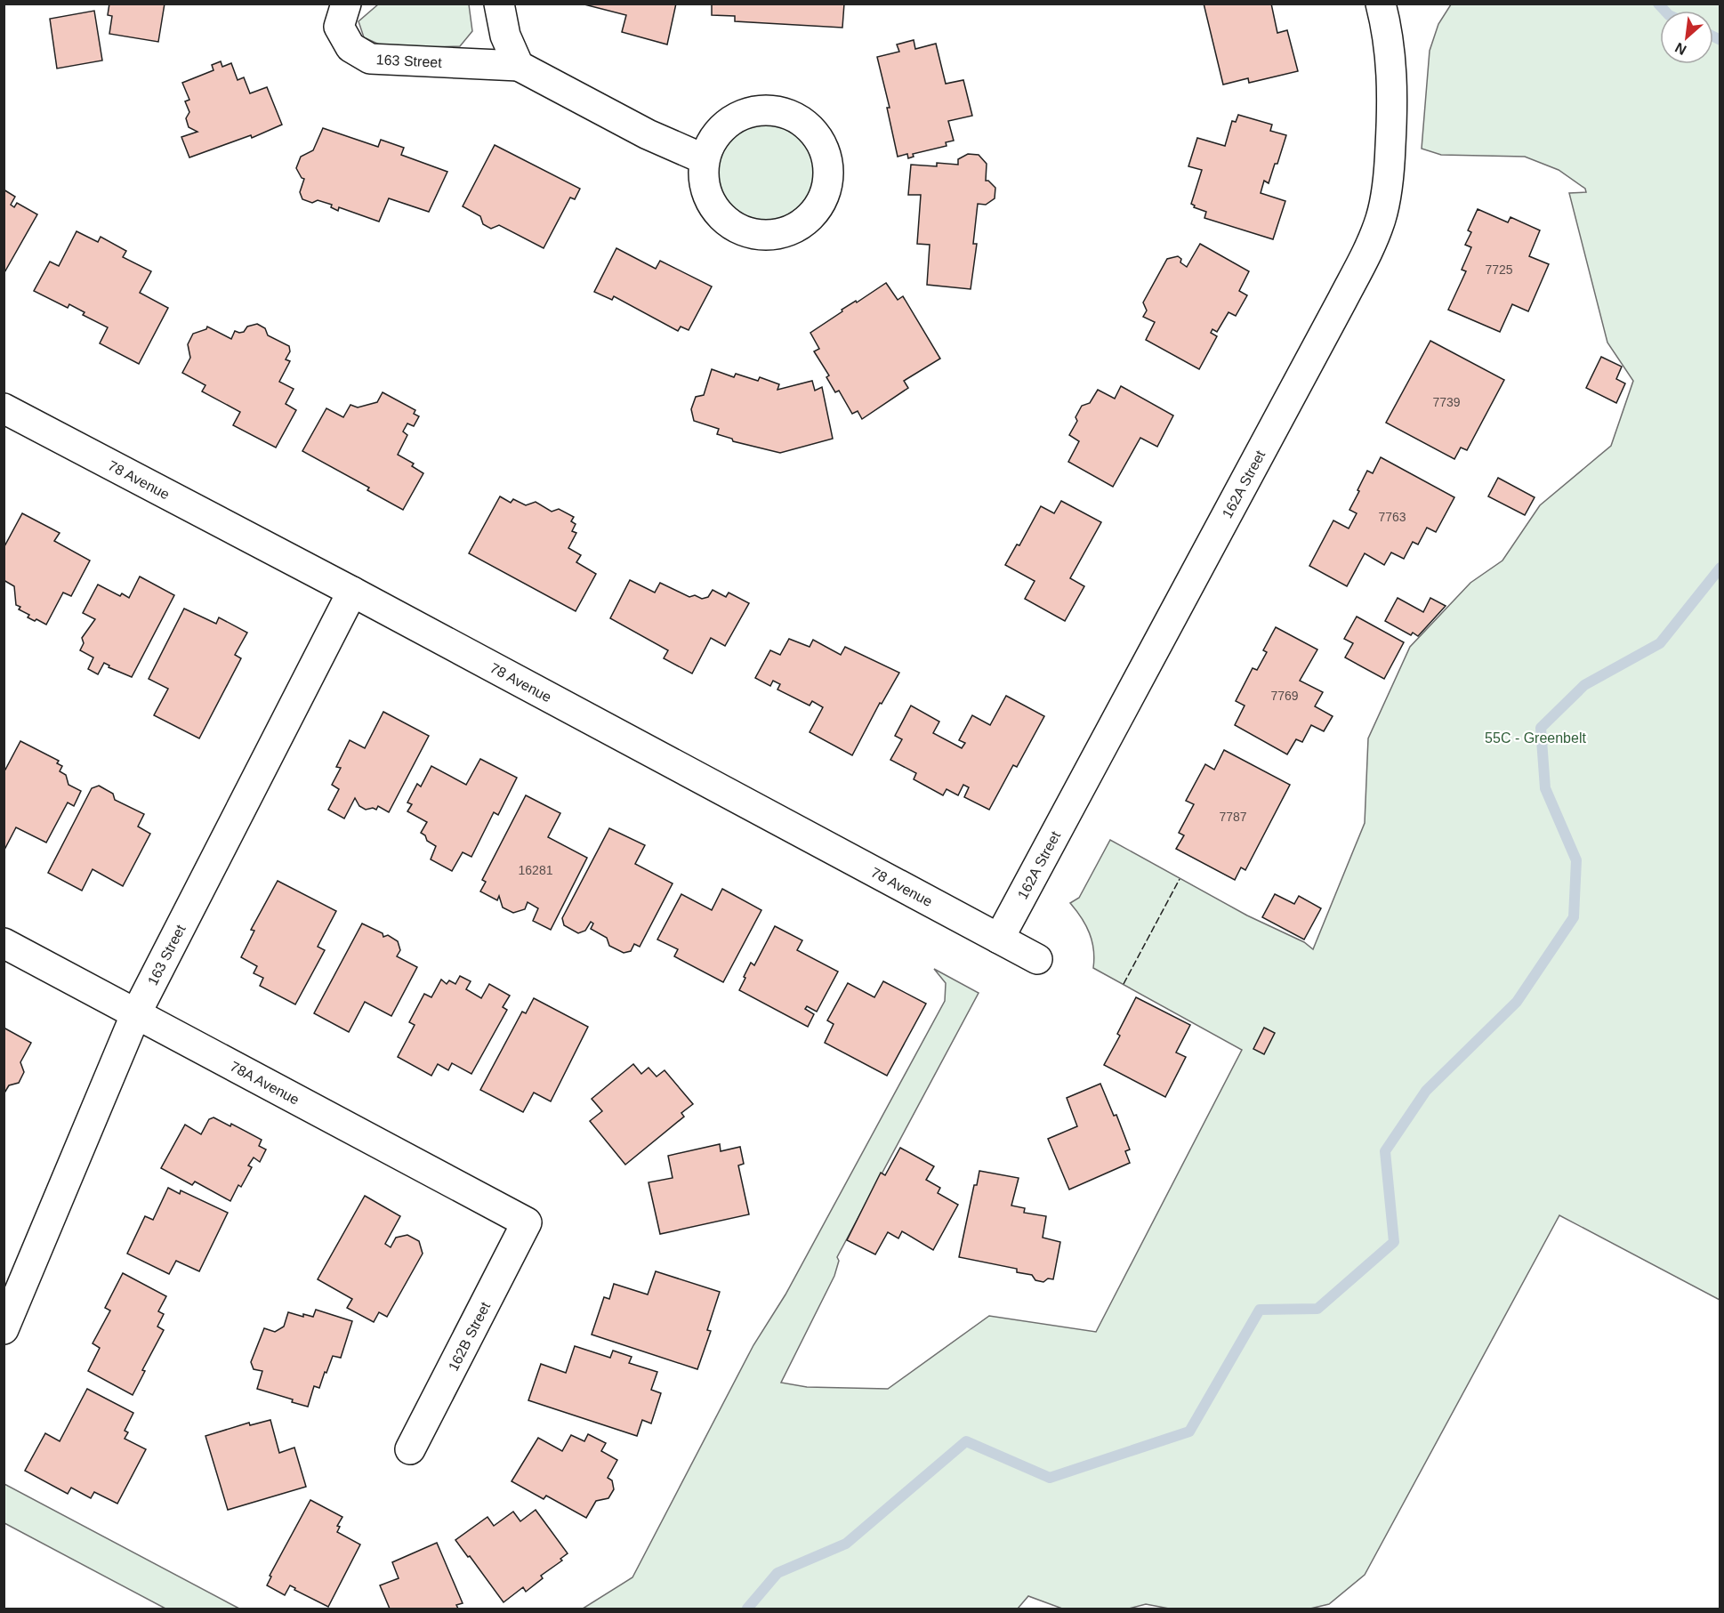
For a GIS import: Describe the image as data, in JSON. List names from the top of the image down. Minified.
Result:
{"streets":{"street":["163 Street","78 Avenue","162A Street","78A Avenue","162B Street"]},"crossings":[["163 Street","78 Avenue"],["163 Street","78A Avenue"],["78 Avenue","162A Street"],["78A Avenue","162B Street"]],"parks":["55C - Greenbelt"],"house_numbers":["7725","7739","7763","7769","7787","16281"],"north":"bottom left"}
